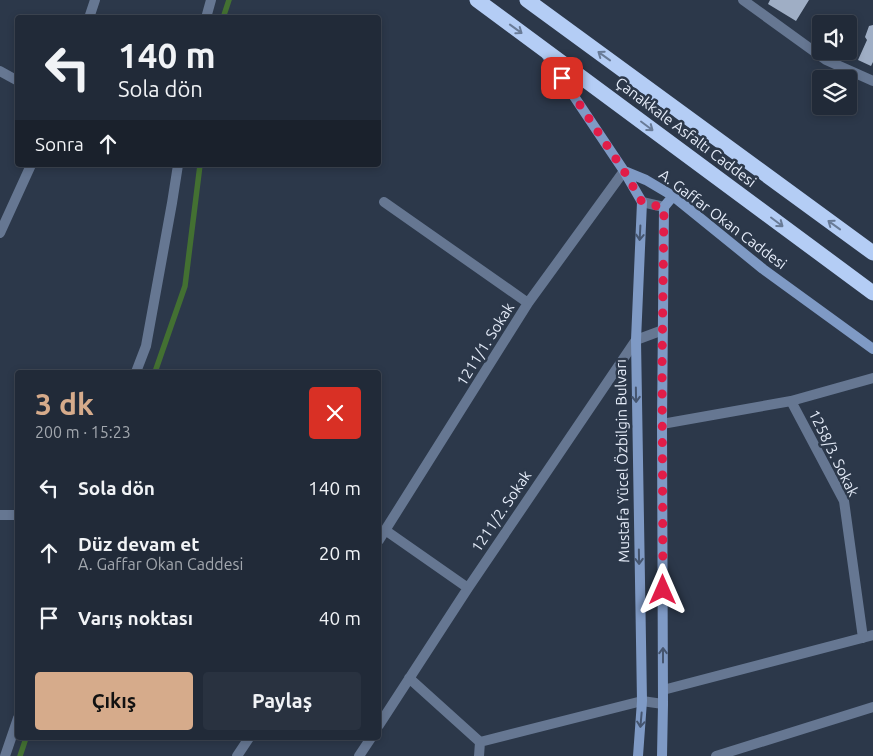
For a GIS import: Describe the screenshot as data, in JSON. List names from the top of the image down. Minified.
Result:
{"streets":{"highway":["Çanakkale Asfaltı Caddesi"],"street":["A. Gaffar Okan Caddesi","1211/1. Sokak","1258/3. Sokak","Mustafa Yücel Özbilgin Bulvarı","1211/2. Sokak"]},"crossings":[["A. Gaffar Okan Caddesi","1211/1. Sokak"],["Mustafa Yücel Özbilgin Bulvarı","1211/2. Sokak"]],"page":{"turn":["140 m","Sola dön"],"then":"Sonra","heading":["3 dk","200 m · 15:23"],"list":[{"name":"Sola dön","value":"140 m"},{"name":"Düz devam et","note":"A. Gaffar Okan Caddesi","value":"20 m"},{"name":"Varış noktası","value":"40 m"}],"buttons":["Çıkış","Paylaş"]}}
